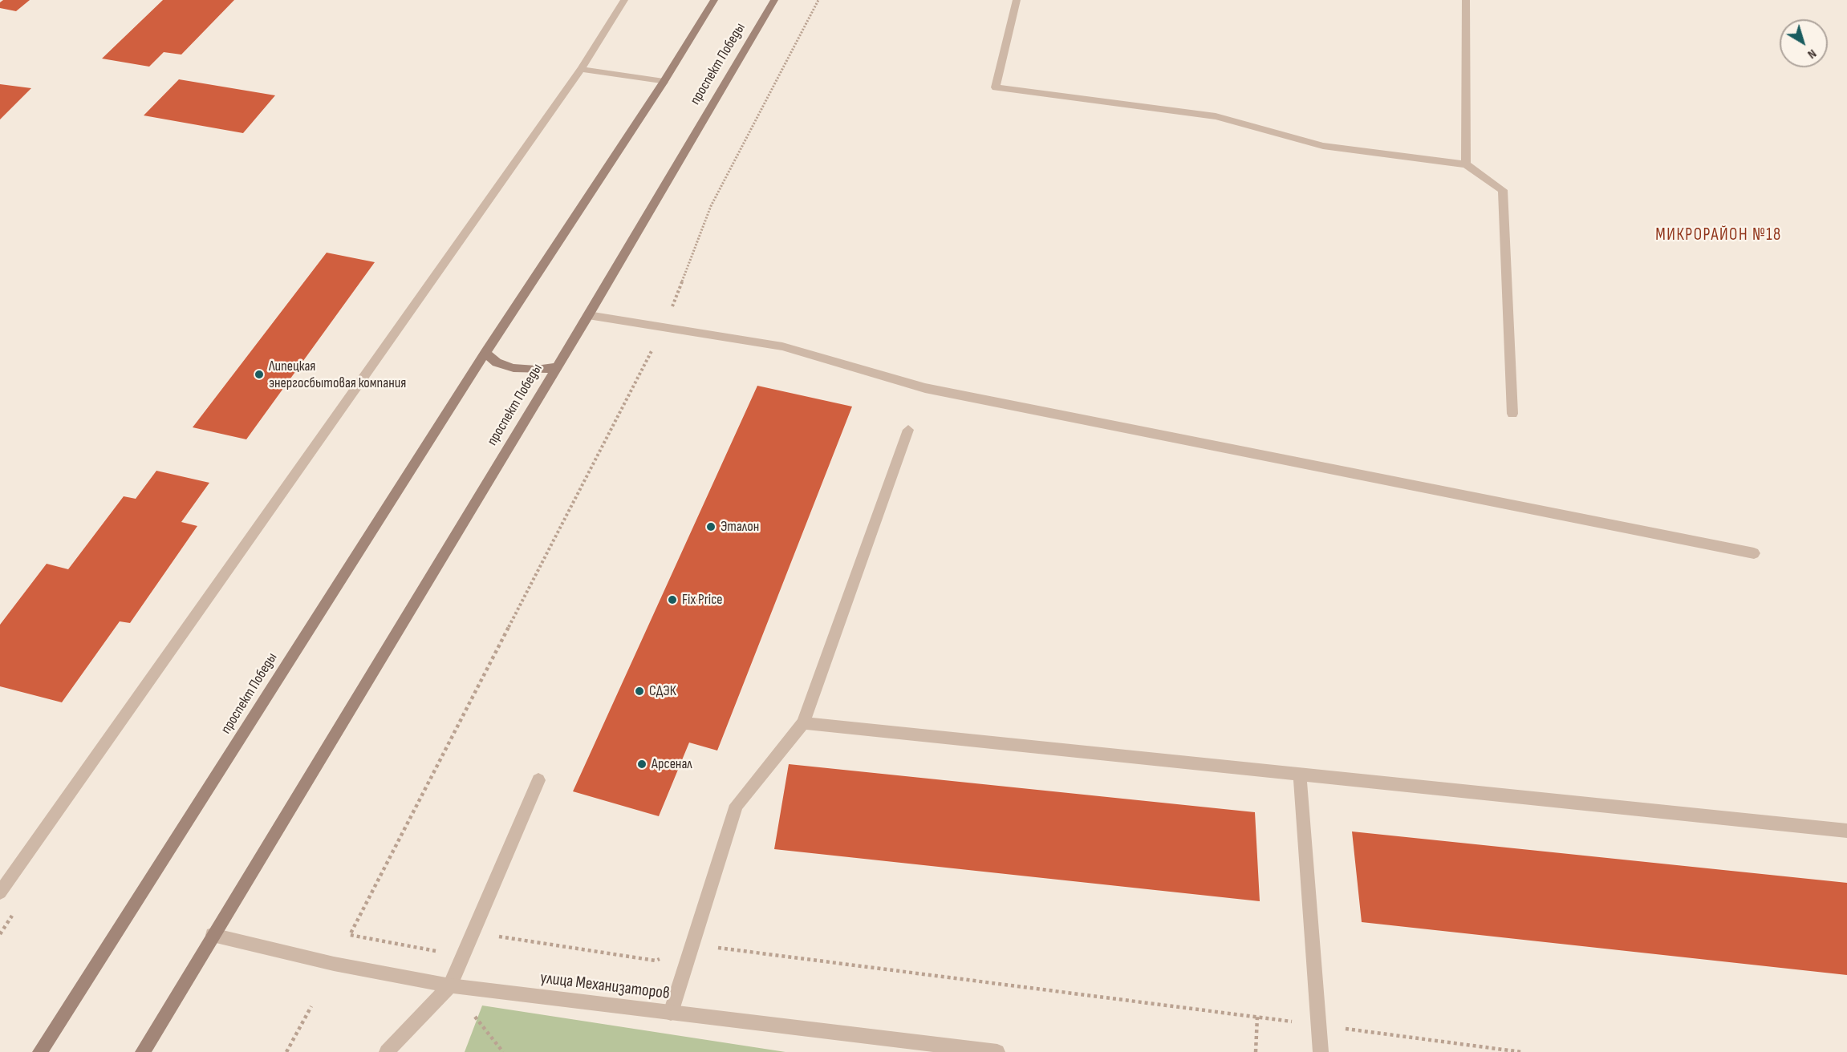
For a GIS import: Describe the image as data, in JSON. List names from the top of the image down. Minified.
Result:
{"streets":{"main road":["проспект Победы"],"street":["улица Механизаторов"]},"crossings":[["проспект Победы","улица Механизаторов"]],"districts":["МИКРОРАЙОН №18"],"places":["Липецкая энергосбытовая компания","Эталон","Fix Price","СДЭК","Арсенал"],"north":"bottom right"}
